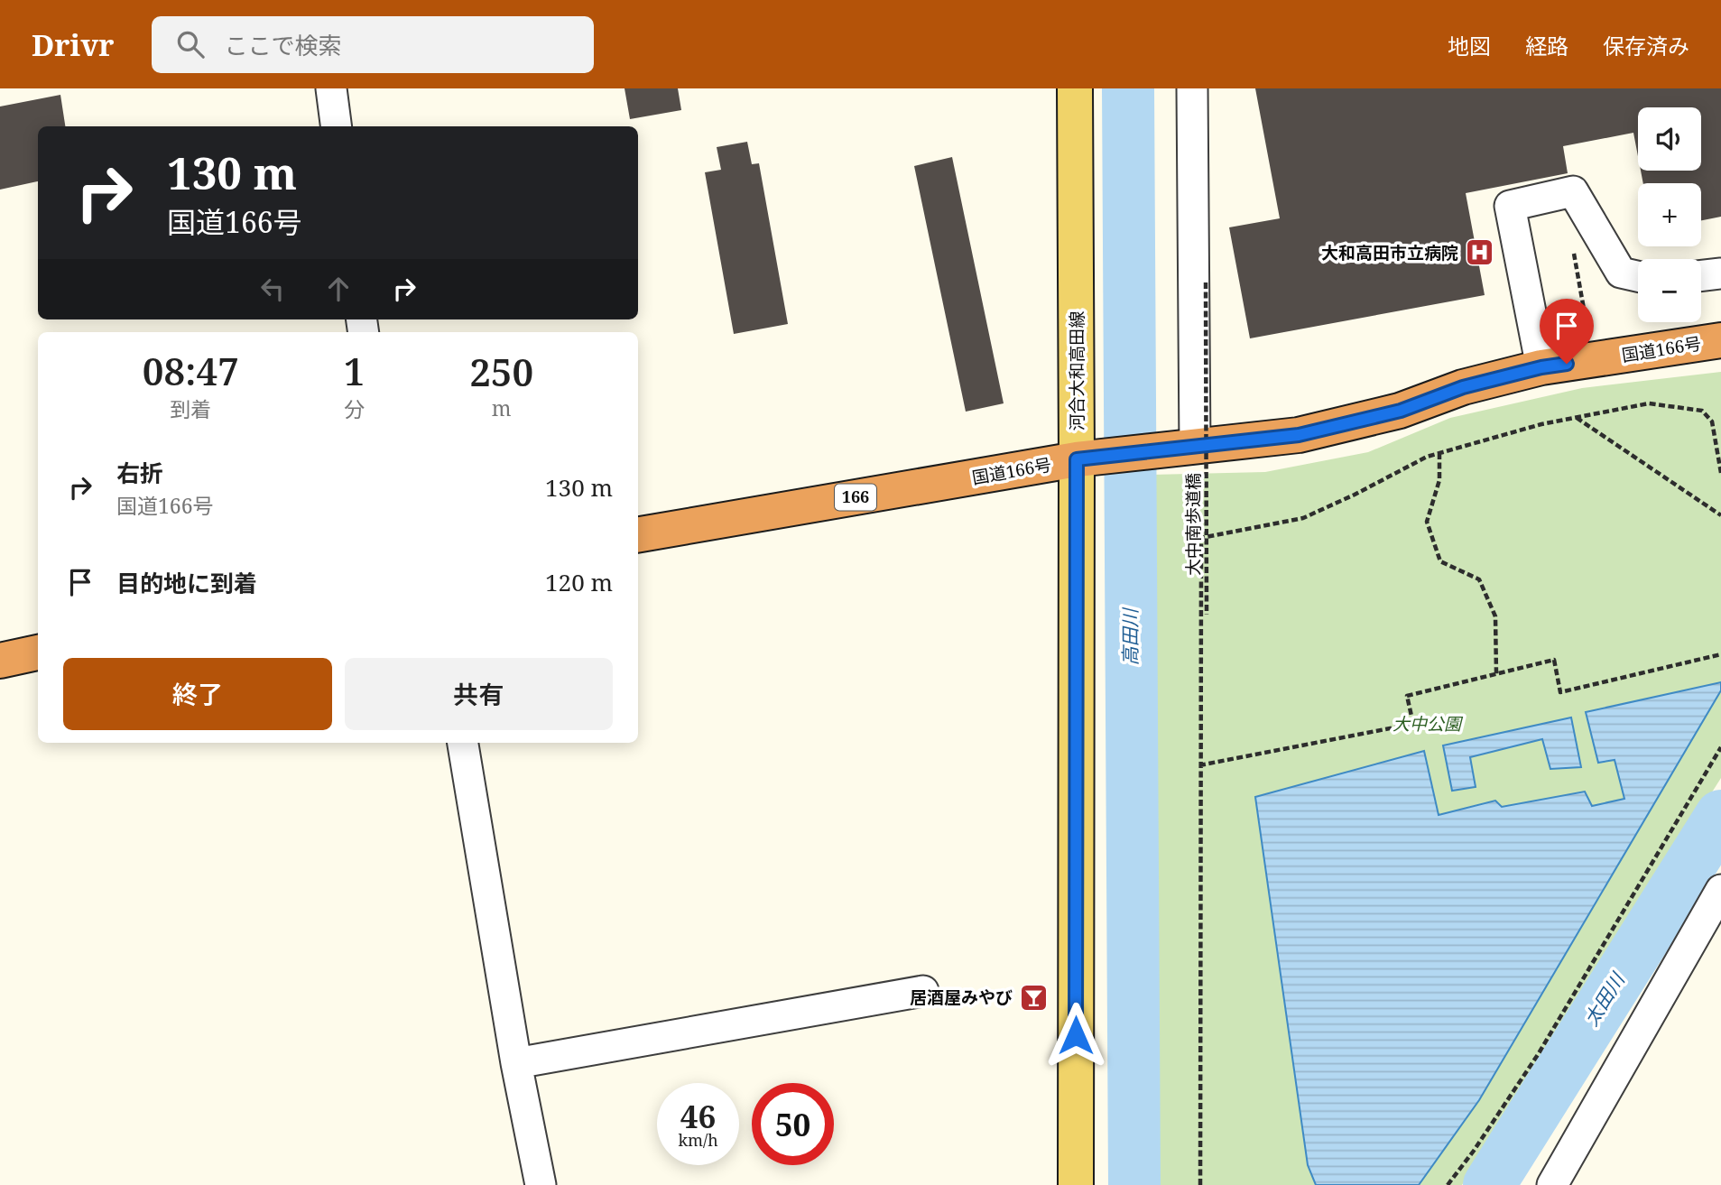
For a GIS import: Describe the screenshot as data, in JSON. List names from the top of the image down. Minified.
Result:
{"streets":{"highway":["国道166号","166"],"main road":["河合大和高田線"],"path":["大中南歩道橋"]},"crossings":[["国道166号","河合大和高田線"]],"water":["高田川","太田川"],"parks":["大中公園"],"places":{"hospital":["大和高田市立病院"],"bar":["居酒屋みやび"]},"page":{"header":"Drivr","search":"ここで検索","nav":["地図","経路","保存済み"],"map_buttons":["+","−"],"turn":["130 m","国道166号"],"eta":["08:47","到着","1","分","250","m"],"list":[{"name":"右折","note":"国道166号","value":"130 m"},{"name":"目的地に到着","value":"120 m"}],"buttons":["終了","共有"],"speed":"46 km/h","limit":"50"}}
